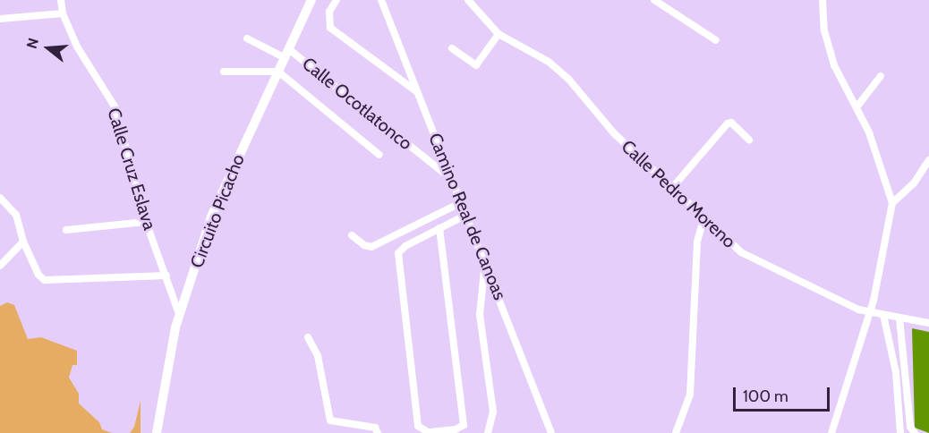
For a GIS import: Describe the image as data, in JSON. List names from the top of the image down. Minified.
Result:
{"streets":{"main road":["Circuito Picacho"],"street":["Calle Ocotlatonco","Calle Cruz Eslava","Calle Pedro Moreno","Camino Real de Canoas"]},"crossings":[["Calle Ocotlatonco","Circuito Picacho"],["Calle Ocotlatonco","Camino Real de Canoas"],["Calle Cruz Eslava","Circuito Picacho"]],"scale_bar":"100 m","north":"left"}
